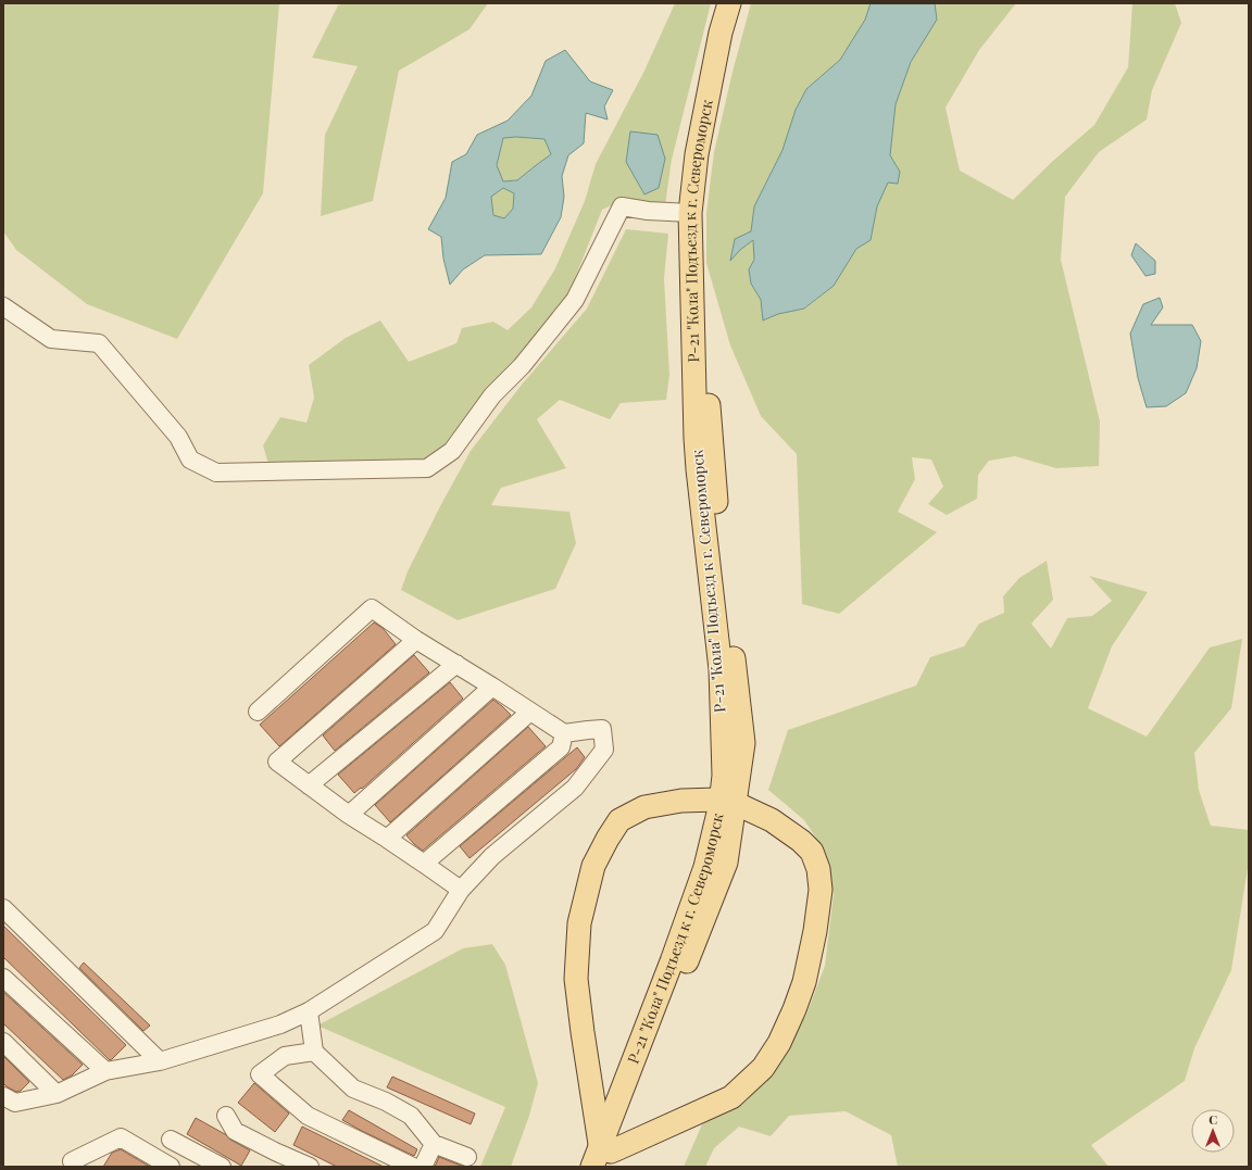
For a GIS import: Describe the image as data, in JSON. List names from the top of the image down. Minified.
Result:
{"streets":{"main road":["Р-21 \"Кола\" Подъезд к г. Североморск"]},"north":"top"}
